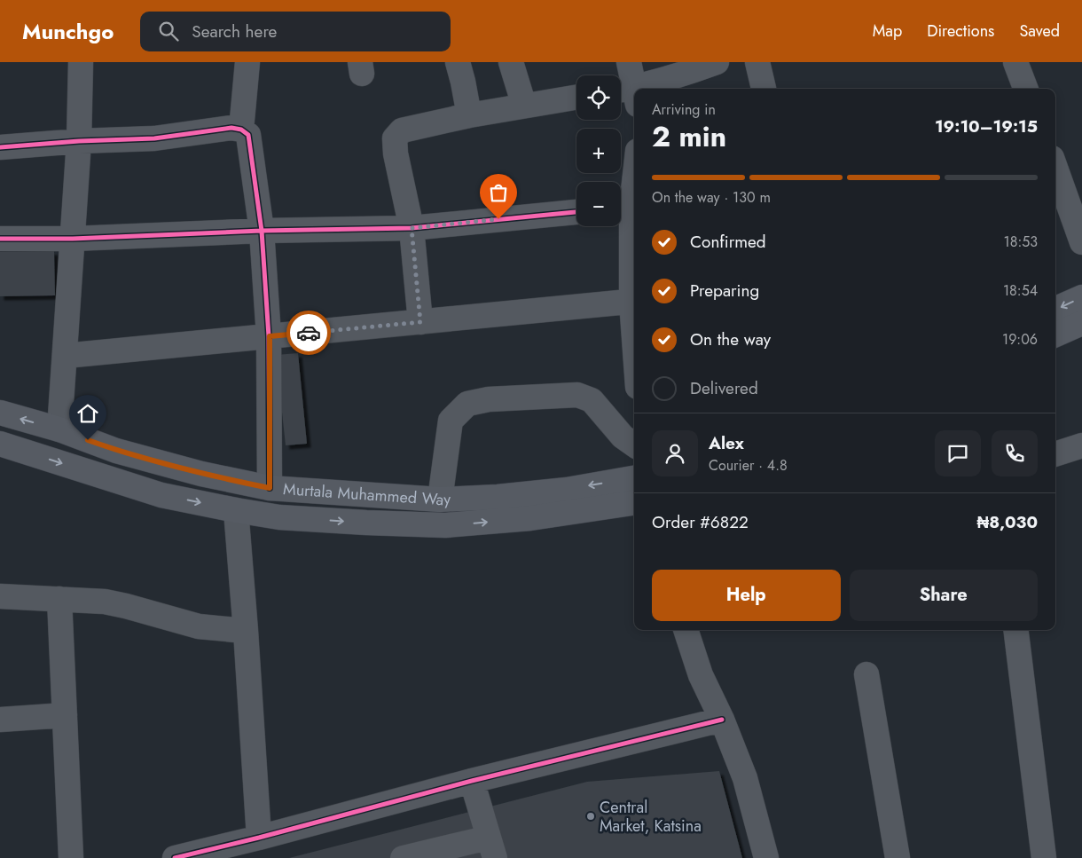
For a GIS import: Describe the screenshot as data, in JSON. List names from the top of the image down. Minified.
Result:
{"streets":{"main road":["Murtala Muhammed Way"]},"places":["Central Market, Katsina"],"page":{"header":"Munchgo","search":"Search here","nav":["Map","Directions","Saved"],"map_buttons":["+","−"],"heading":["2 min","Arriving in","19:10–19:15"],"panel":["Alex","Courier · 4.8","Order #6822","₦8,030"],"bar":"On the way · 130 m","list":[["Confirmed","18:53"],["Preparing","18:54"],["On the way","19:06"],"Delivered"],"buttons":["Help","Share"]}}
